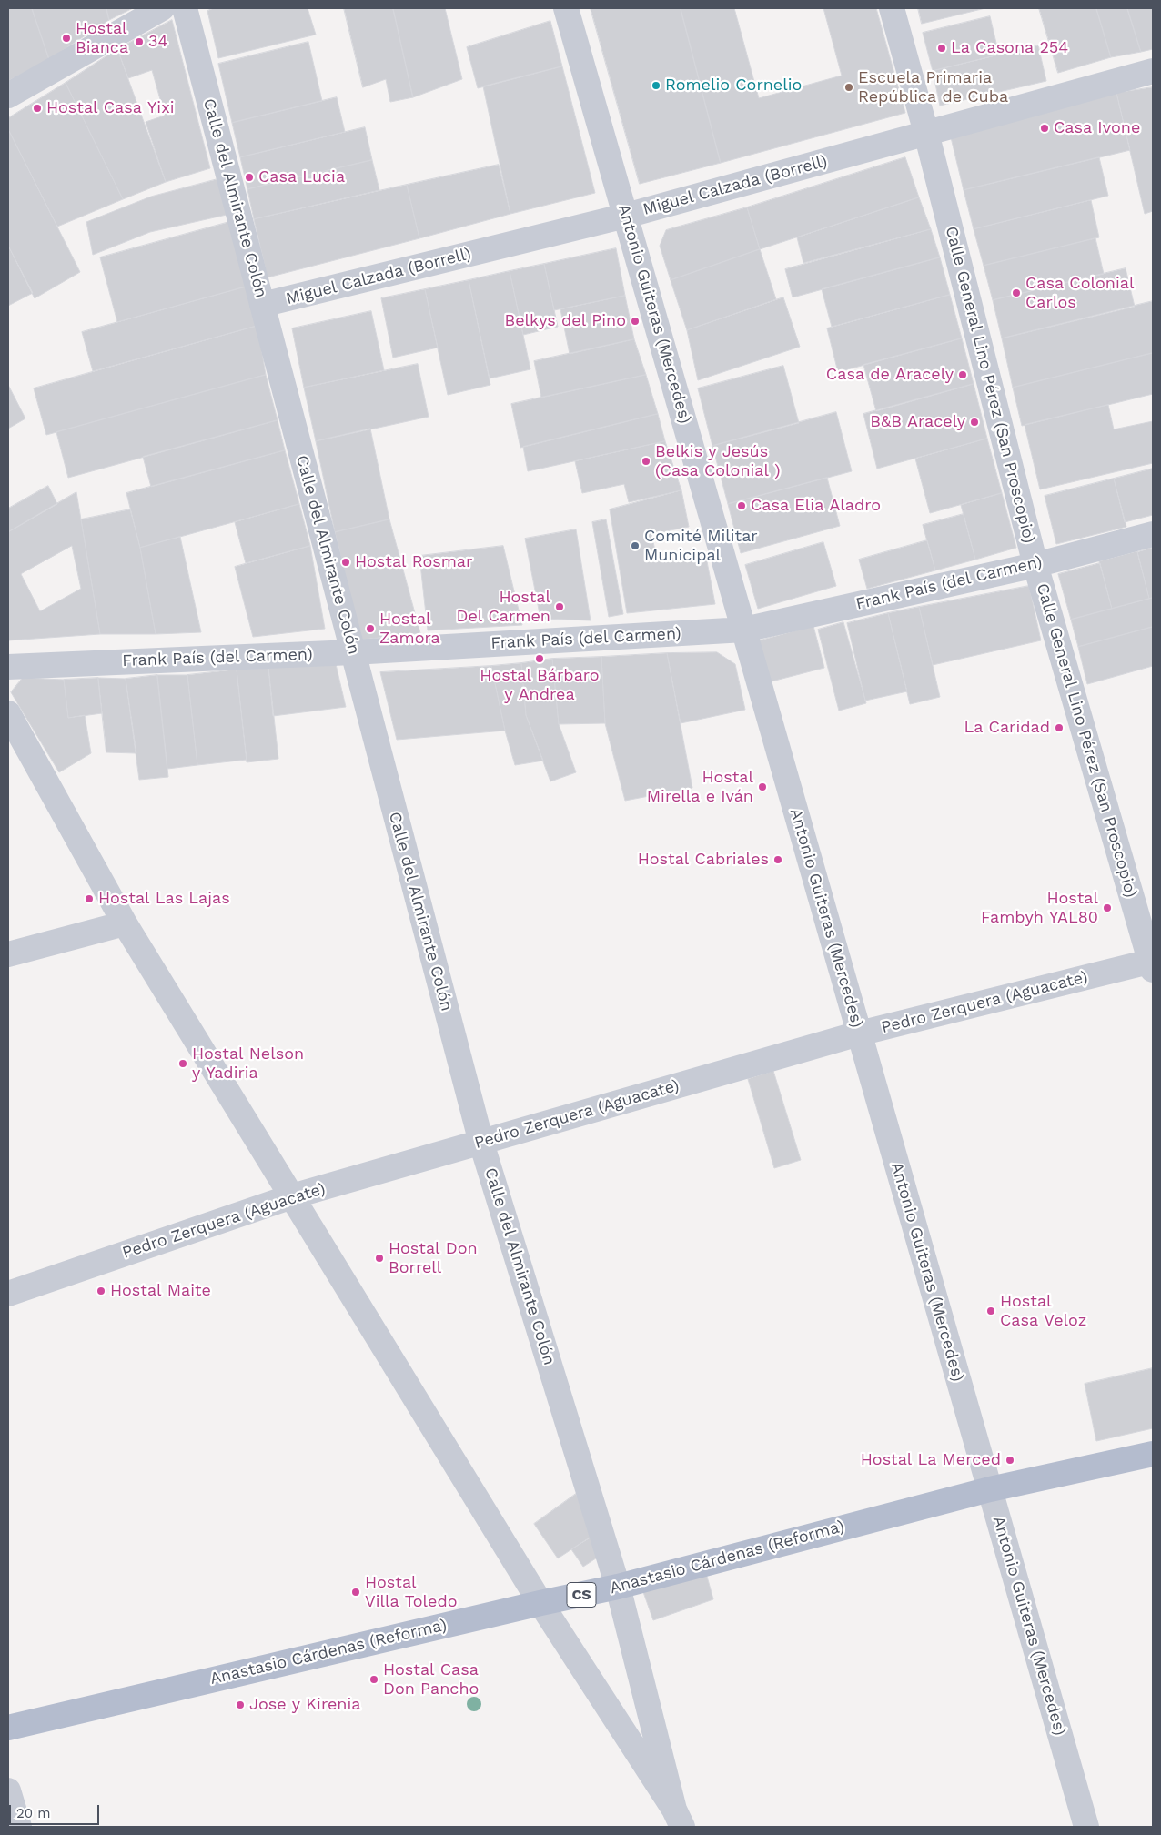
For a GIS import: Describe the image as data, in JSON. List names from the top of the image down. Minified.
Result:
{"streets":{"main road":["Anastasio Cárdenas (Reforma)","CS"],"street":["Miguel Calzada (Borrell)","Calle del Almirante Colón","Antonio Guiteras (Mercedes)","Calle General Lino Pérez (San Proscopio)","Frank País (del Carmen)","Pedro Zerquera (Aguacate)"]},"crossings":[["Miguel Calzada (Borrell)","Calle del Almirante Colón"],["Miguel Calzada (Borrell)","Antonio Guiteras (Mercedes)"],["Miguel Calzada (Borrell)","Calle General Lino Pérez (San Proscopio)"],["Calle del Almirante Colón","Frank País (del Carmen)"],["Calle del Almirante Colón","Pedro Zerquera (Aguacate)"],["Calle del Almirante Colón","Anastasio Cárdenas (Reforma)"],["Antonio Guiteras (Mercedes)","Frank País (del Carmen)"],["Antonio Guiteras (Mercedes)","Pedro Zerquera (Aguacate)"],["Antonio Guiteras (Mercedes)","Anastasio Cárdenas (Reforma)"],["Calle General Lino Pérez (San Proscopio)","Frank País (del Carmen)"],["Calle General Lino Pérez (San Proscopio)","Pedro Zerquera (Aguacate)"]],"places":["Hostal Bianca","34","La Casona 254","Romelio Cornelio","Escuela Primaria República de Cuba","Hostal Casa Yixi","Casa Ivone","Casa Lucia","Casa Colonial Carlos","Belkys del Pino","Casa de Aracely","B&B Aracely","Belkis y Jesús (Casa Colonial )","Casa Elia Aladro","Comité Militar Municipal","Hostal Rosmar","Hostal Del Carmen","Hostal Zamora","Hostal Bárbaro y Andrea","La Caridad","Hostal Mirella e Iván","Hostal Cabriales","Hostal Las Lajas","Hostal Fambyh YAL80","Hostal Nelson y Yadiria","Hostal Don Borrell","Hostal Maite","Hostal Casa Veloz","Hostal La Merced","Hostal Villa Toledo","Hostal Casa Don Pancho","Jose y Kirenia"],"scale_bar":"20 m"}
